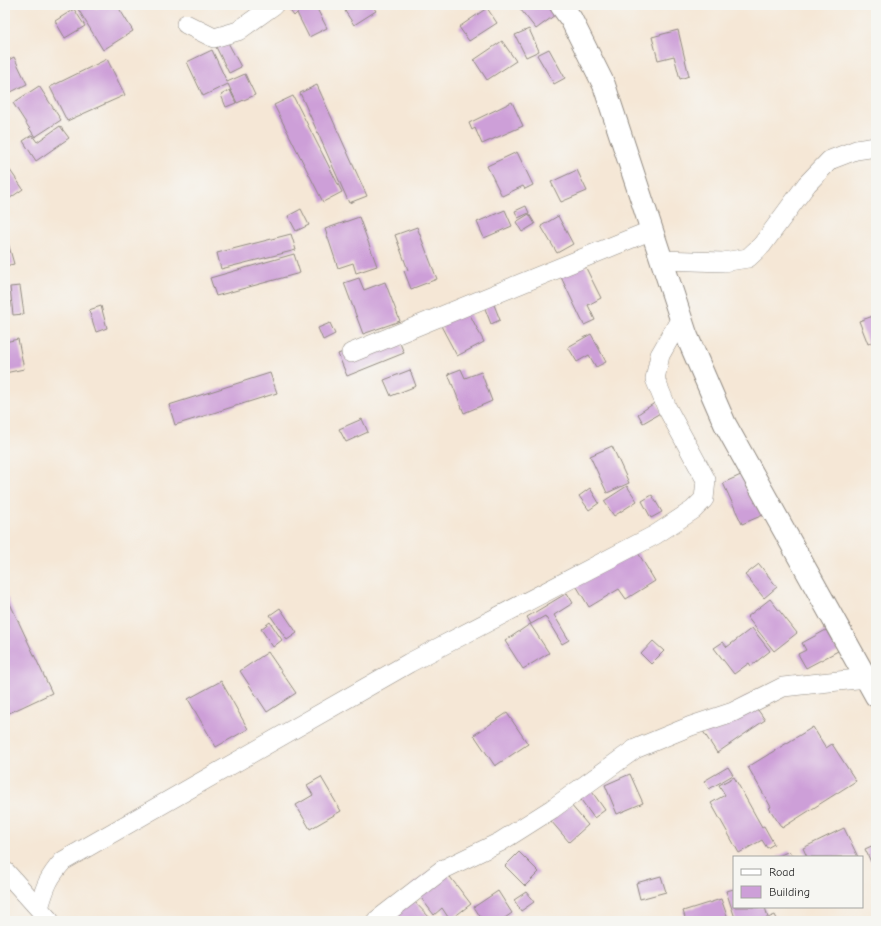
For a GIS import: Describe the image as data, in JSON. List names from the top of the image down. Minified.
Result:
{"legend":["Road","Building"]}
